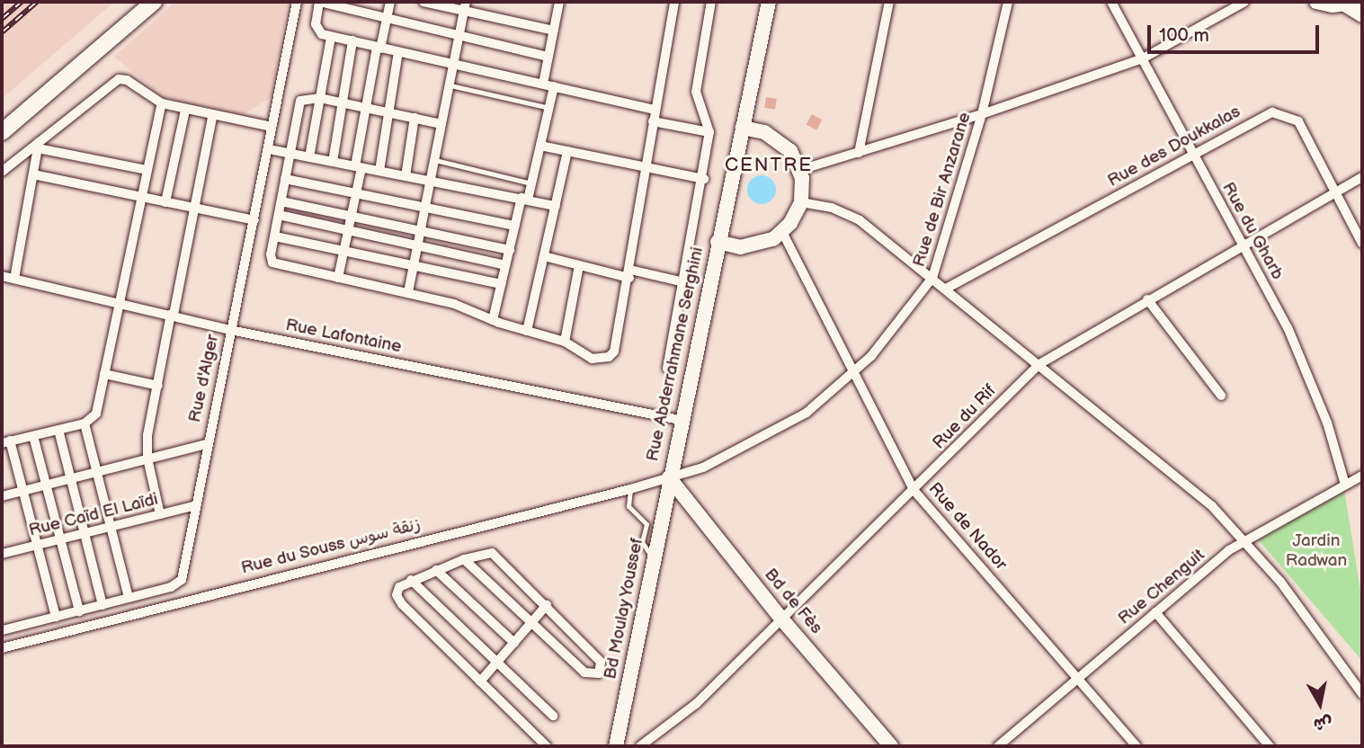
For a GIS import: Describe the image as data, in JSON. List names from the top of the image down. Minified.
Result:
{"streets":{"street":["Rue des Doukkalas","Rue de Bir Anzarane","Rue du Gharb","Rue Lafontaine","Rue Abderrahmane Serghini","Rue d'Alger","Rue du Rif","Rue Caïd El Laïdi","Rue de Nador","Rue du Souss زنقة سوس","Rue Chenguit","Bd de Fès","Bd Moulay Youssef"]},"crossings":[["Rue des Doukkalas","Rue du Gharb"],["Rue des Doukkalas","Rue du Rif"],["Rue de Bir Anzarane","Rue Abderrahmane Serghini"],["Rue de Bir Anzarane","Rue de Nador"],["Rue de Bir Anzarane","Rue du Souss زنقة سوس"],["Rue de Bir Anzarane","Bd de Fès"],["Rue de Bir Anzarane","Bd Moulay Youssef"],["Rue du Gharb","Rue du Rif"],["Rue du Gharb","Rue Chenguit"],["Rue Lafontaine","Rue Abderrahmane Serghini"],["Rue Lafontaine","Rue d'Alger"],["Rue Abderrahmane Serghini","Rue de Nador"],["Rue Abderrahmane Serghini","Rue du Souss زنقة سوس"],["Rue Abderrahmane Serghini","Bd de Fès"],["Rue Abderrahmane Serghini","Bd Moulay Youssef"],["Rue d'Alger","Rue Caïd El Laïdi"],["Rue du Rif","Rue de Nador"],["Rue du Rif","Bd de Fès"],["Rue de Nador","Rue Chenguit"],["Rue du Souss زنقة سوس","Bd de Fès"],["Rue du Souss زنقة سوس","Bd Moulay Youssef"],["Bd de Fès","Bd Moulay Youssef"]],"districts":["CENTRE"],"parks":["Jardin Radwan"],"scale_bar":"100 m","north":"bottom"}
